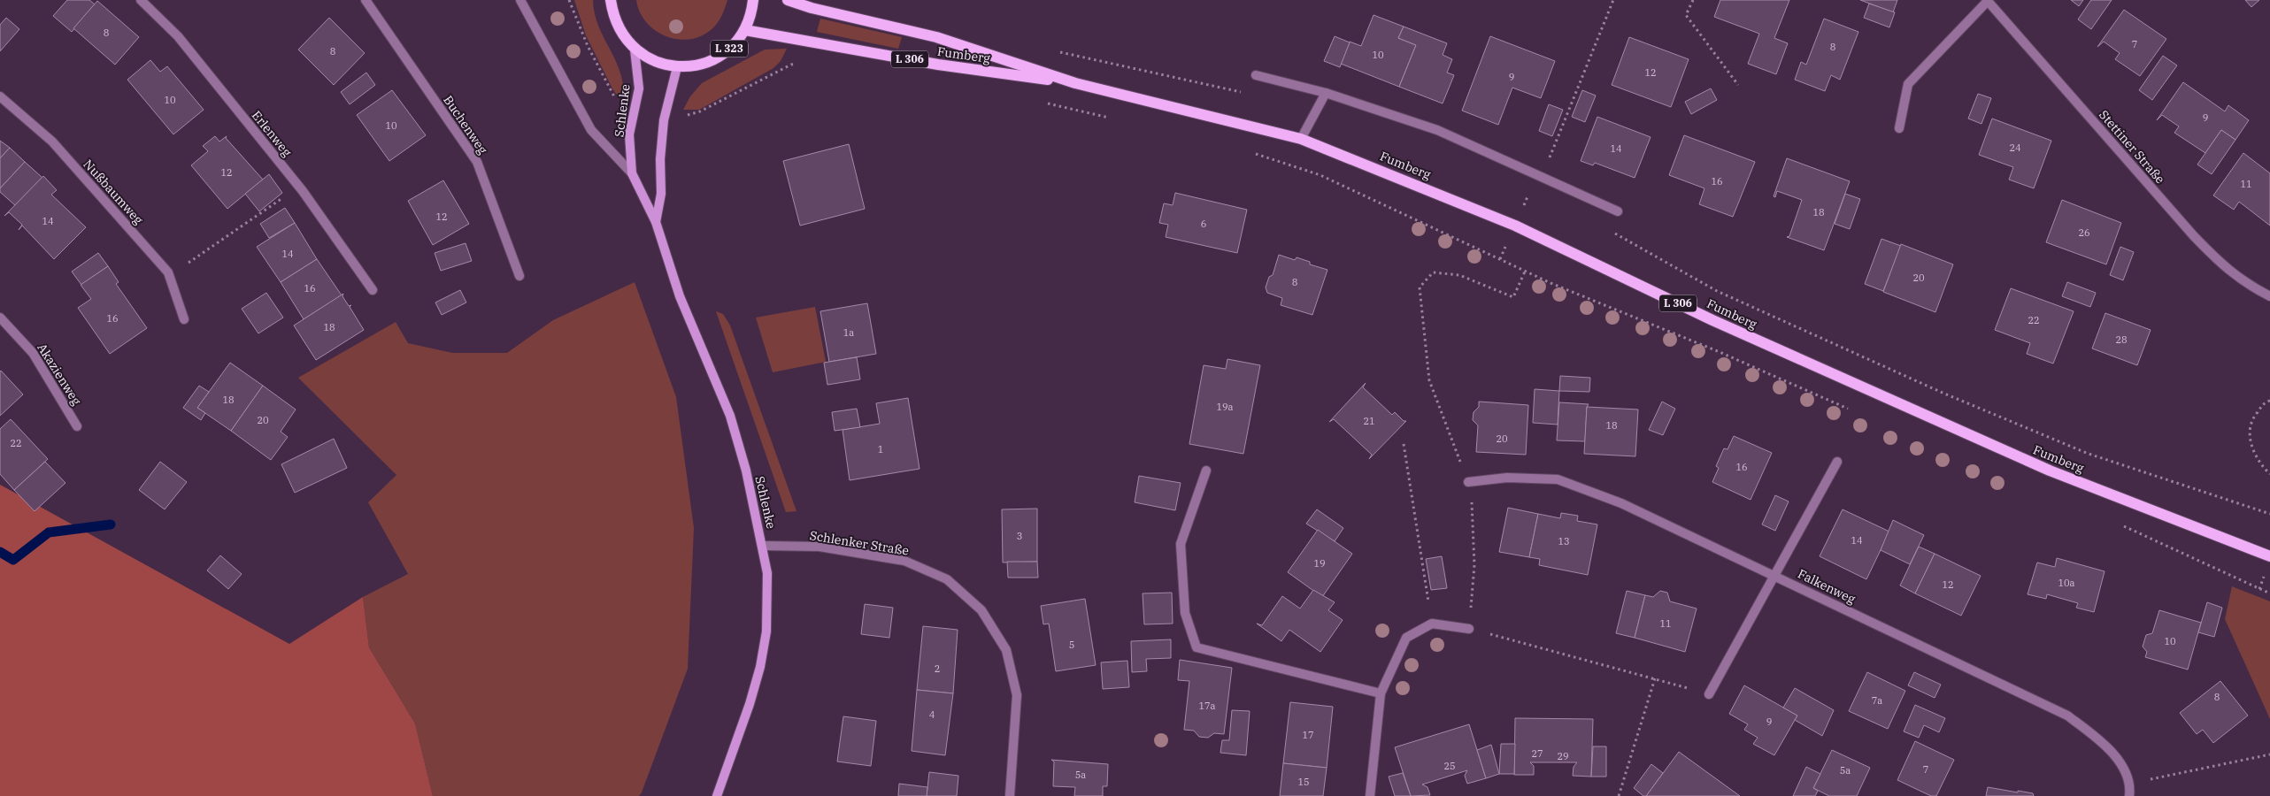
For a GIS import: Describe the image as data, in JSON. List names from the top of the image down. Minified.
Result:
{"streets":{"main road":["L 323","Fumberg","L 306","Schlenke"],"street":["Buchenweg","Erlenweg","Stettiner Straße","Nußbaumweg","Akazienweg","Schlenker Straße","Falkenweg"]},"crossings":[["L 323","Fumberg"],["L 323","Schlenke"],["Schlenke","Schlenker Straße"]],"house_numbers":["8","7","8","8","10","12","9","10","9","10","24","14","12","16","11","18","12","14","6","26","14","20","8","16","16","22","18","1a","28","18","19a","20","21","18","20","22","1","16","3","14","13","19","10a","12","11","10","5","2","8","7a","17a","4","9","17","27","29","25","7","5a","5a","15"]}
